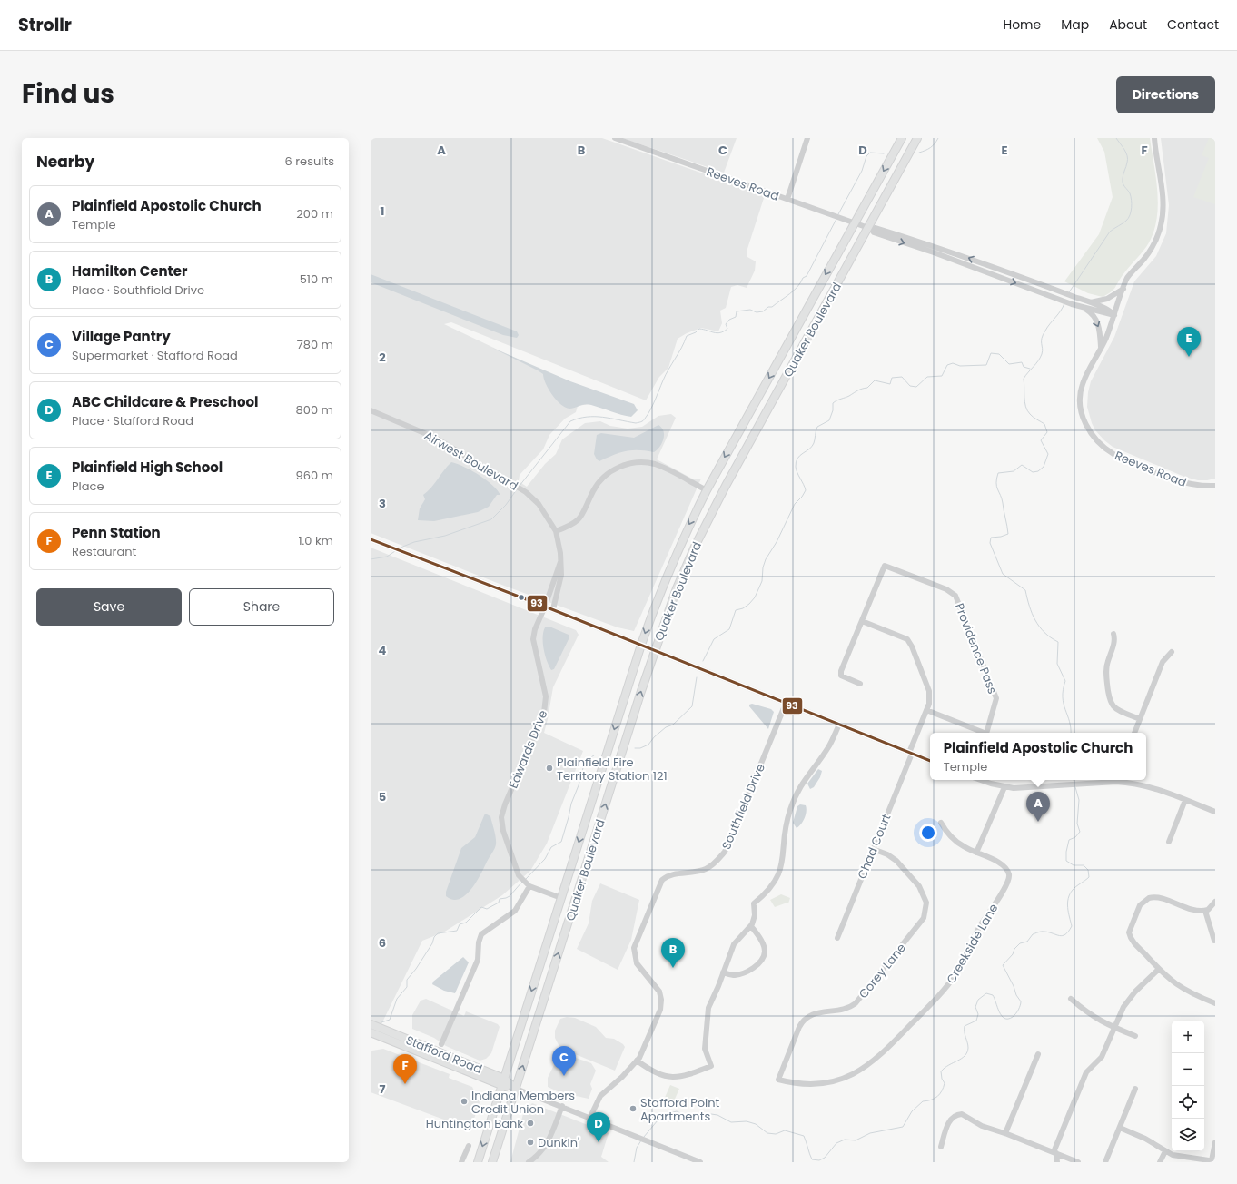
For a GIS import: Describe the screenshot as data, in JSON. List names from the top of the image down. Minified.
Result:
{"streets":{"main road":["Quaker Boulevard","Stafford Road"],"street":["Reeves Road","Airwest Boulevard","Providence Pass","Edwards Drive","Southfield Drive","Chad Court","Creekside Lane","Corey Lane"]},"crossings":[["Reeves Road","Quaker Boulevard"],["Quaker Boulevard","Edwards Drive"],["Quaker Boulevard","Stafford Road"],["Providence Pass","Chad Court"],["Southfield Drive","Stafford Road"],["Chad Court","Corey Lane"],["Creekside Lane","Corey Lane"]],"places":["Plainfield Fire Territory Station 121","Indiana Members Credit Union","Stafford Point Apartments","Huntington Bank","Dunkin'"],"lines":["transit line 93"],"page":{"header":"Strollr","nav":["Home","Map","About","Contact"],"title":"Find us","buttons":["Directions",["Save","Share"]],"heading":["Nearby","6 results"],"list":[{"mark":"A","name":"Plainfield Apostolic Church","note":"Temple","value":"200 m"},{"mark":"B","name":"Hamilton Center","note":"Place · Southfield Drive","value":"510 m"},{"mark":"C","name":"Village Pantry","note":"Supermarket · Stafford Road","value":"780 m"},{"mark":"D","name":"ABC Childcare & Preschool","note":"Place · Stafford Road","value":"800 m"},{"mark":"E","name":"Plainfield High School","note":"Place","value":"960 m"},{"mark":"F","name":"Penn Station","note":"Restaurant","value":"1.0 km"}],"pins":["E","A","B","C","F","D"],"popup":["Plainfield Apostolic Church","Temple"],"map_buttons":["+","−"]},"grid":{"columns":["A","B","C","D","E","F"],"rows":["1","2","3","4","5","6","7"]}}
